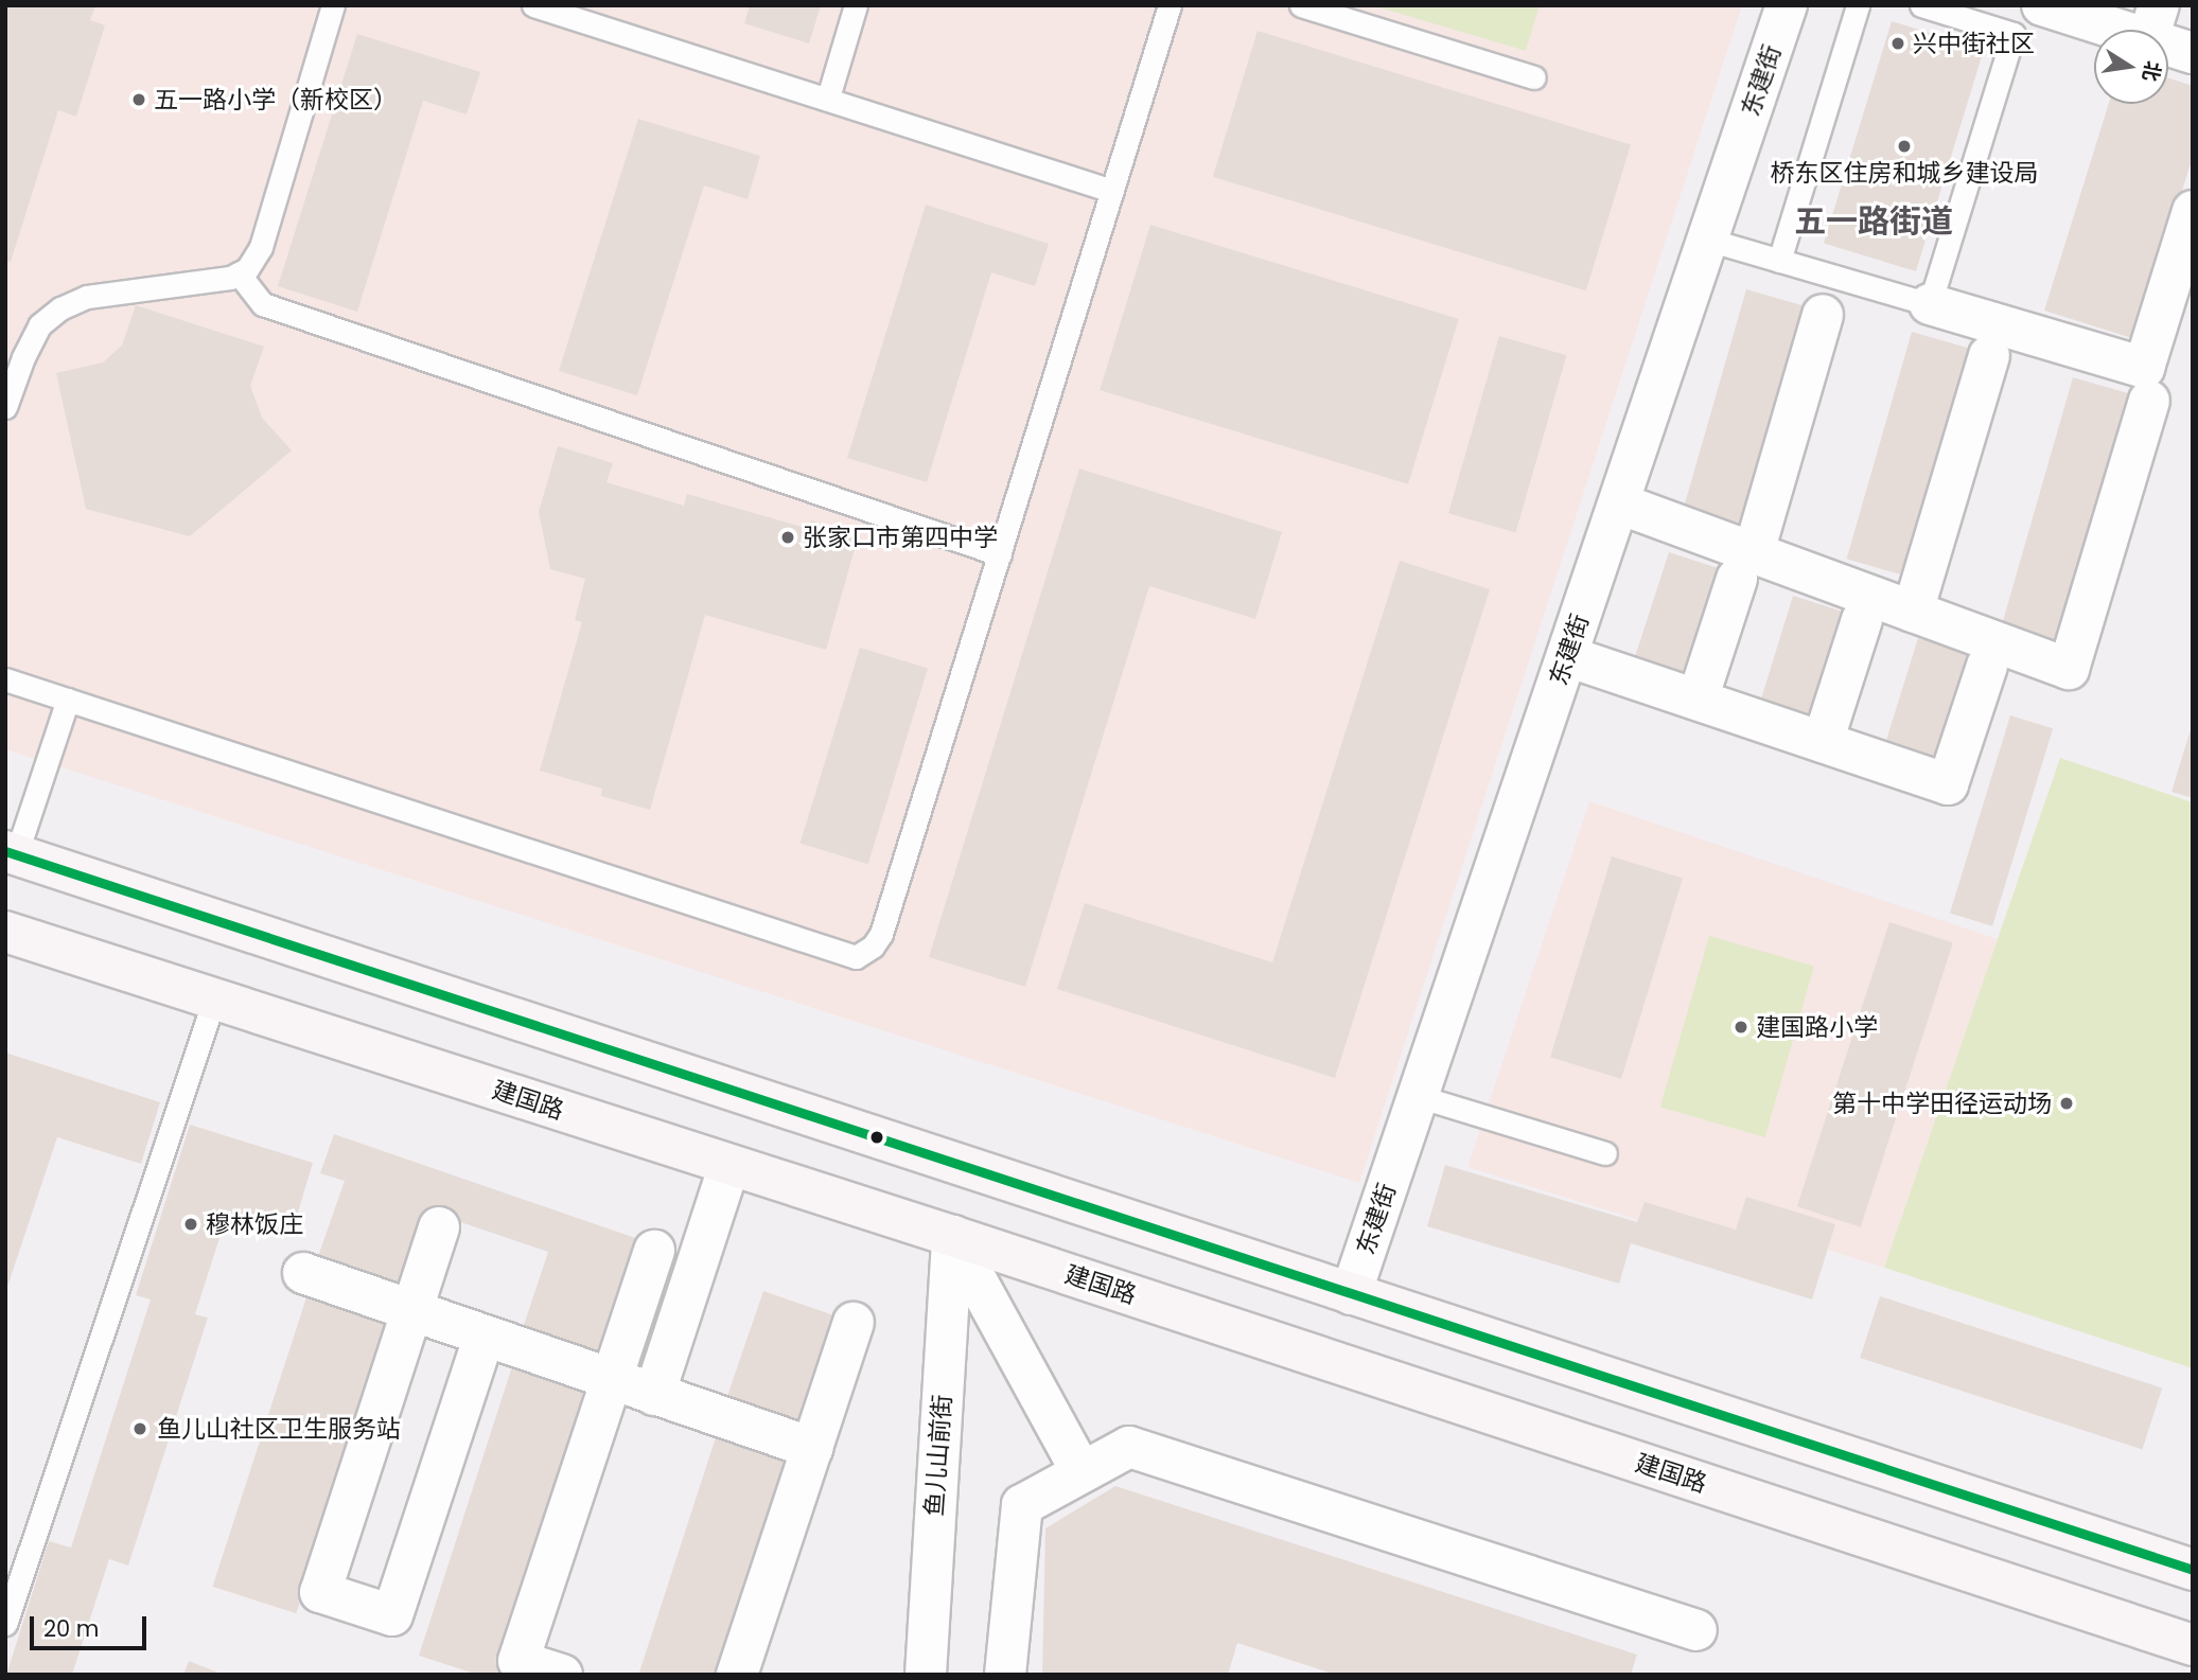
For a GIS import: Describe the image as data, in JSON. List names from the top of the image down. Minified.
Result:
{"streets":{"main road":["建国路"],"street":["东建街","鱼儿山前街"]},"crossings":[["建国路","鱼儿山前街"]],"districts":["五一路街道"],"places":["兴中街社区","五一路小学（新校区）","桥东区住房和城乡建设局","张家口市第四中学","建国路小学","第十中学田径运动场","穆林饭庄","鱼儿山社区卫生服务站"],"scale_bar":"20 m","north":"right"}
